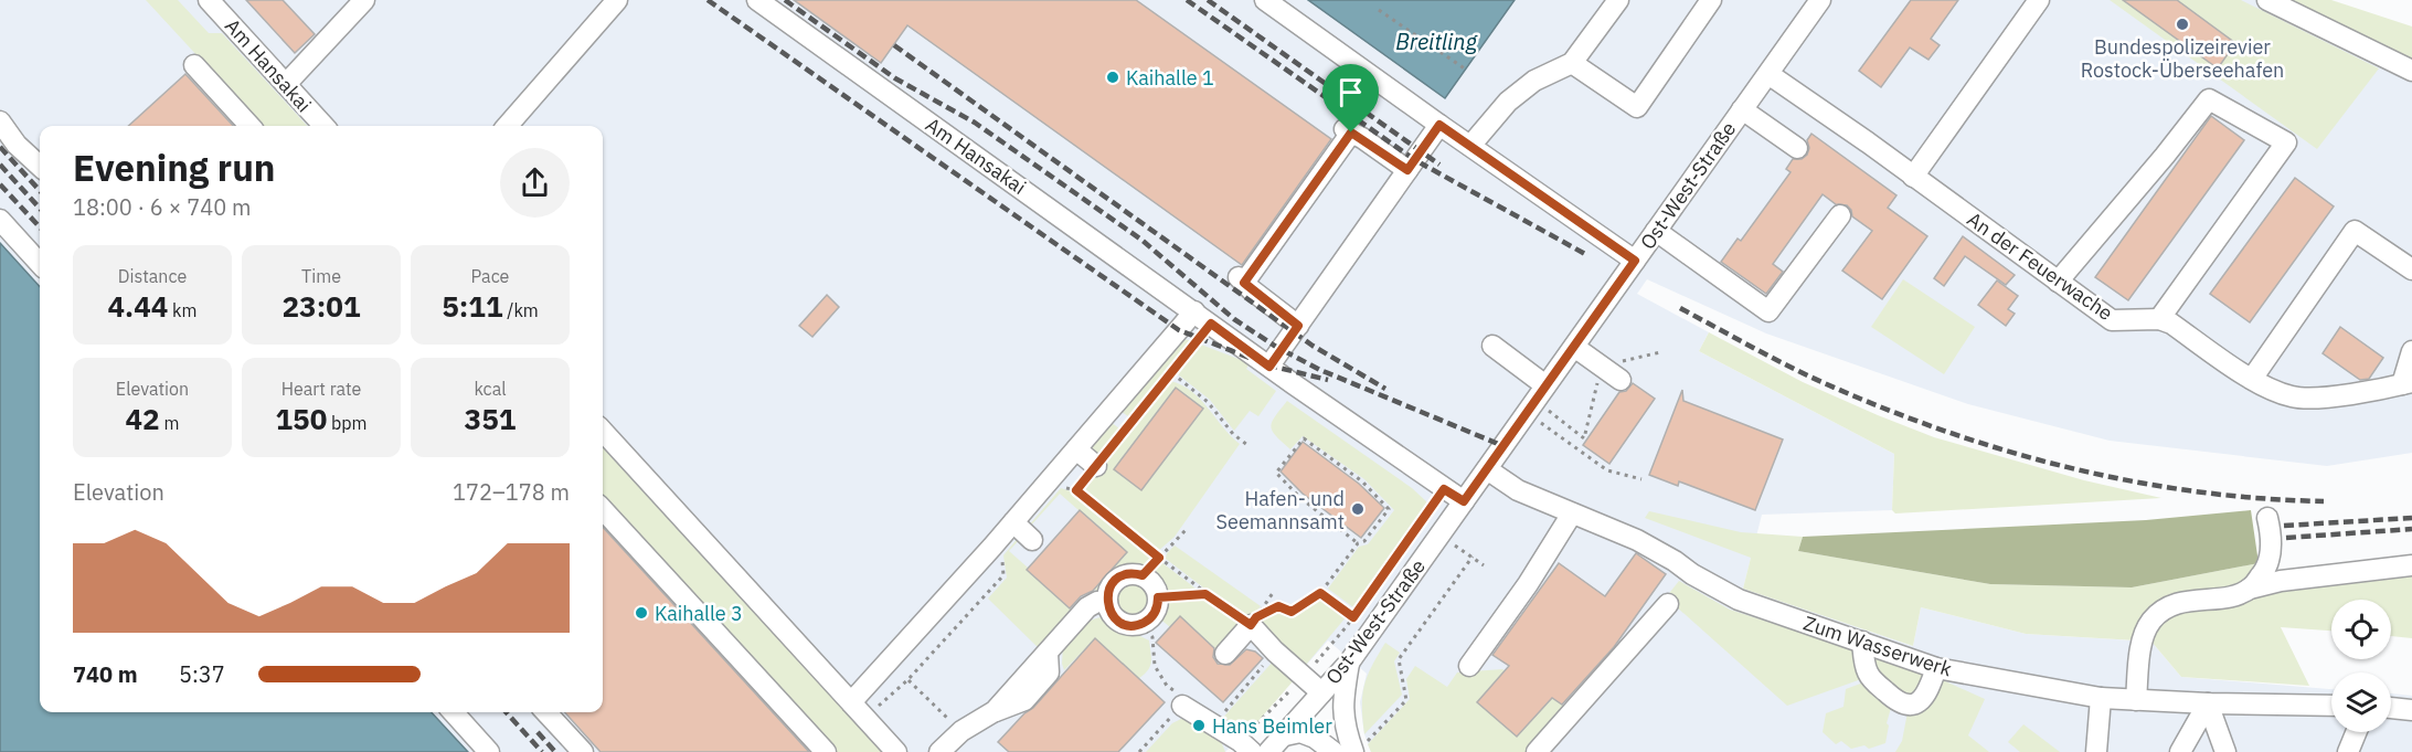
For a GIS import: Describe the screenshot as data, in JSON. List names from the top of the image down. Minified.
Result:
{"streets":{"street":["Am Hansakai","Ost-West-Straße","An der Feuerwache","Zum Wasserwerk"]},"crossings":[["Am Hansakai","Ost-West-Straße"],["Ost-West-Straße","An der Feuerwache"],["Ost-West-Straße","Zum Wasserwerk"]],"water":["Breitling"],"places":["Bundespolizeirevier Rostock-Überseehafen","Kaihalle 1","Hafen- und Seemannsamt","Kaihalle 3","Hans Beimler"],"page":{"heading":["Evening run","18:00 · 6 × 740 m"],"stats":[["Distance","4.44 km"],["Time","23:01"],["Pace","5:11 /km"],["Elevation","42 m"],["Heart rate","150 bpm"],["kcal","351"]],"chart":["Elevation","172–178 m"],"list":[{"name":"740 m","note":"5:37"}]}}
